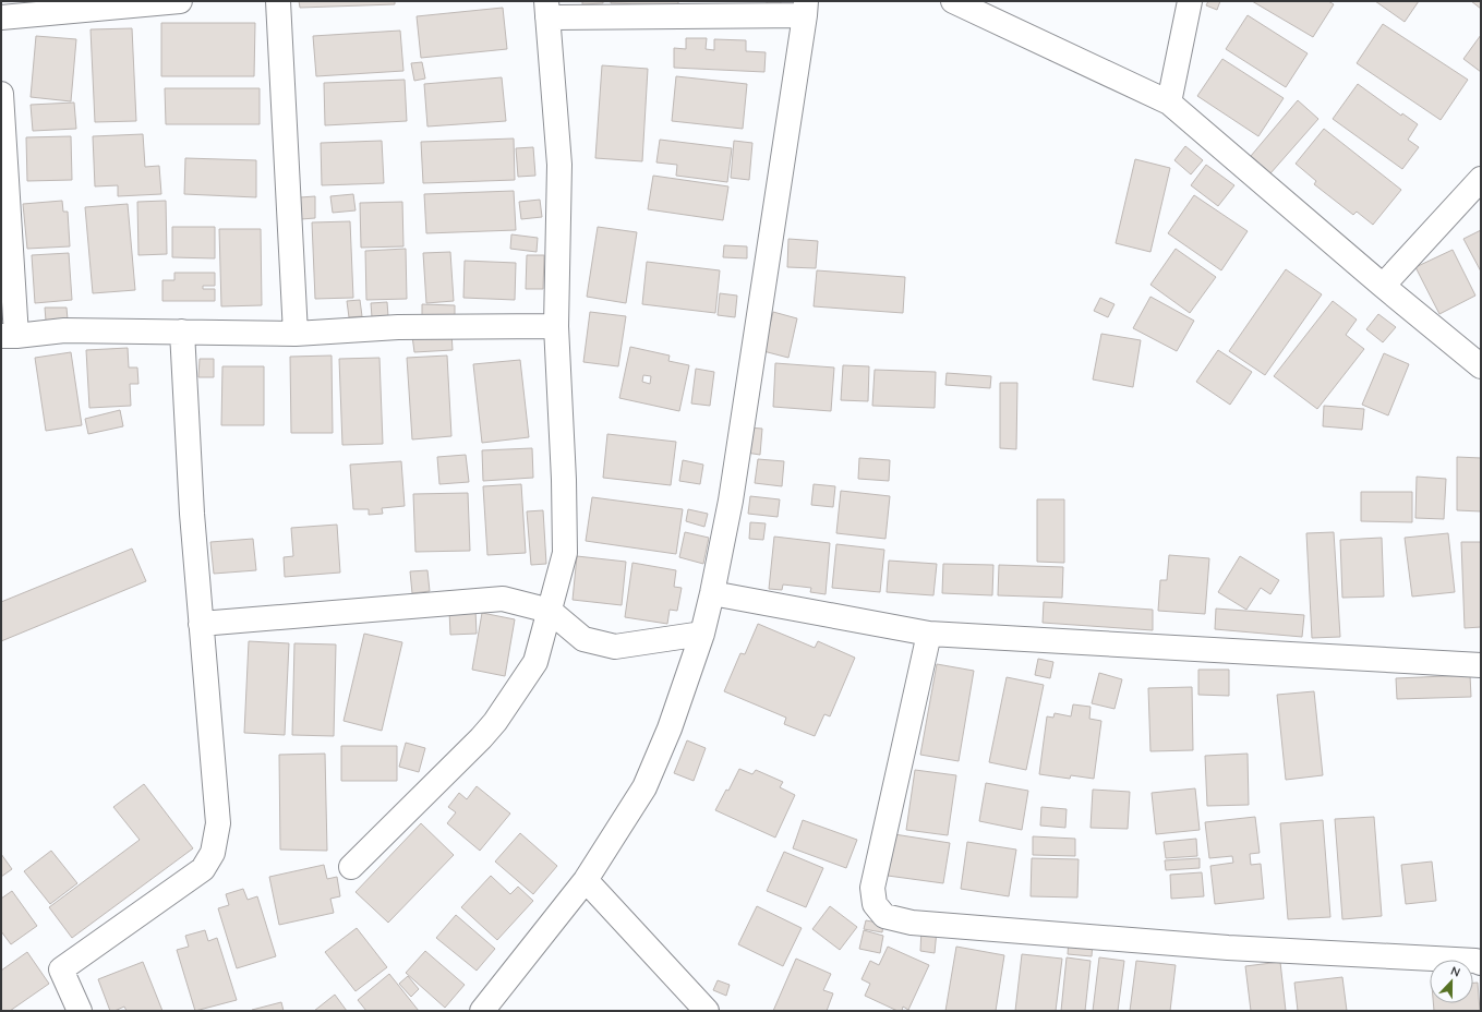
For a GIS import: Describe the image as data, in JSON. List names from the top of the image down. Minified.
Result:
{"north":"top"}
